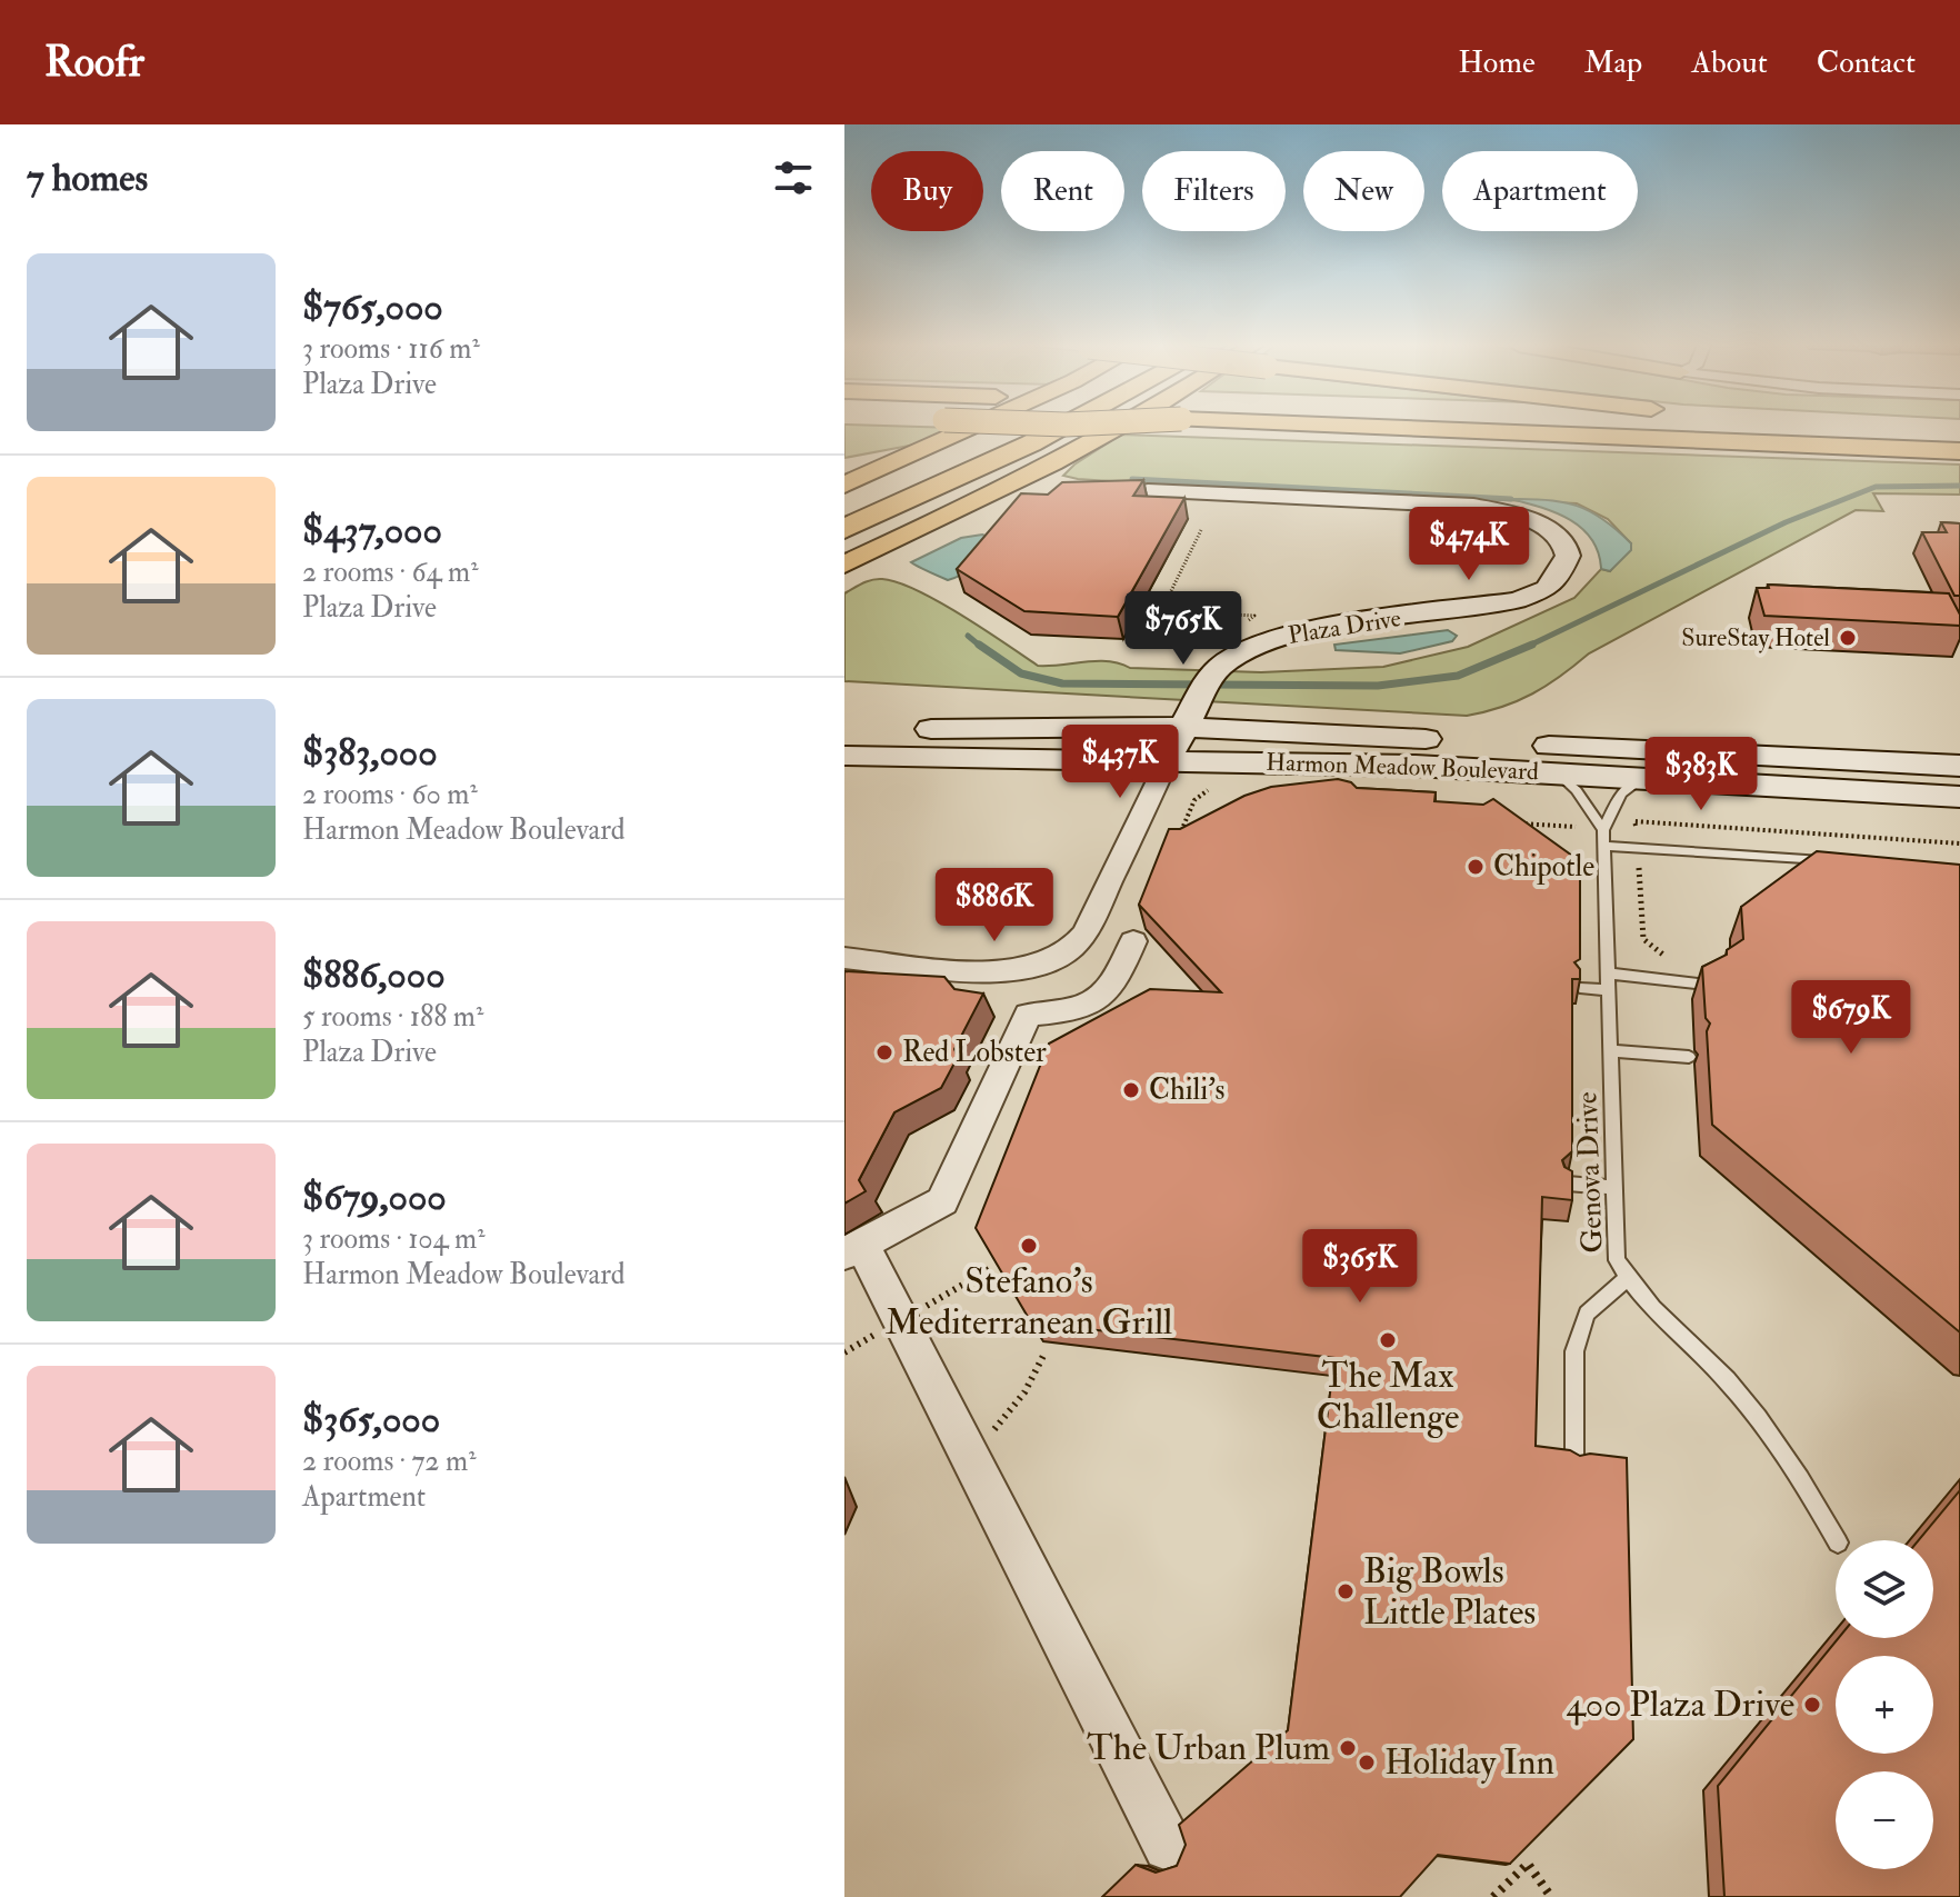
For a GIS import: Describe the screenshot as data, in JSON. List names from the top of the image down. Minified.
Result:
{"streets":{"street":["Plaza Drive","Harmon Meadow Boulevard"],"lane":["Genova Drive"]},"crossings":[["Plaza Drive","Harmon Meadow Boulevard"]],"places":["SureStay Hotel","Chipotle","Red Lobster","Chili's","Stefano's Mediterranean Grill","The Max Challenge","Big Bowls Little Plates","400 Plaza Drive","The Urban Plum","Holiday Inn"],"page":{"header":"Roofr","nav":["Home","Map","About","Contact"],"heading":"7 homes","chip":["Buy","Rent","Filters","New","Apartment"],"list":[{"name":"$765,000","note":"3 rooms · 116 m² · Plaza Drive"},{"name":"$437,000","note":"2 rooms · 64 m² · Plaza Drive"},{"name":"$383,000","note":"2 rooms · 60 m² · Harmon Meadow Boulevard"},{"name":"$886,000","note":"5 rooms · 188 m² · Plaza Drive"},{"name":"$679,000","note":"3 rooms · 104 m² · Harmon Meadow Boulevard"},{"name":"$365,000","note":"2 rooms · 72 m² · Apartment"}],"price":["$474K","$765K","$437K","$383K","$886K","$679K","$365K"],"map_buttons":["+","−"]}}
